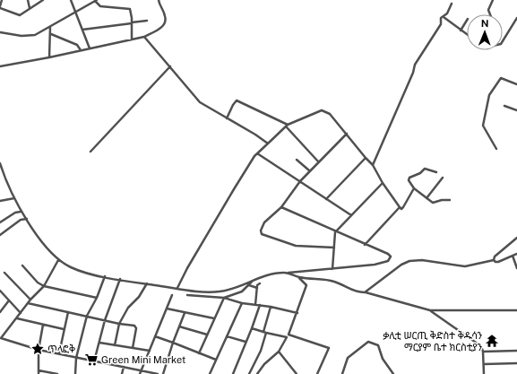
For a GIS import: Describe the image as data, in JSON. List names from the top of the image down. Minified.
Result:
{"places":{"temple":["ቃሊቲ ሠርጢ ቅድስተ ቅዱሳን ማርያም ቤተ ክርስቲያን"],"place":["ጥላፎቅ"],"supermarket":["Green Mini Market"]},"north":"top"}
